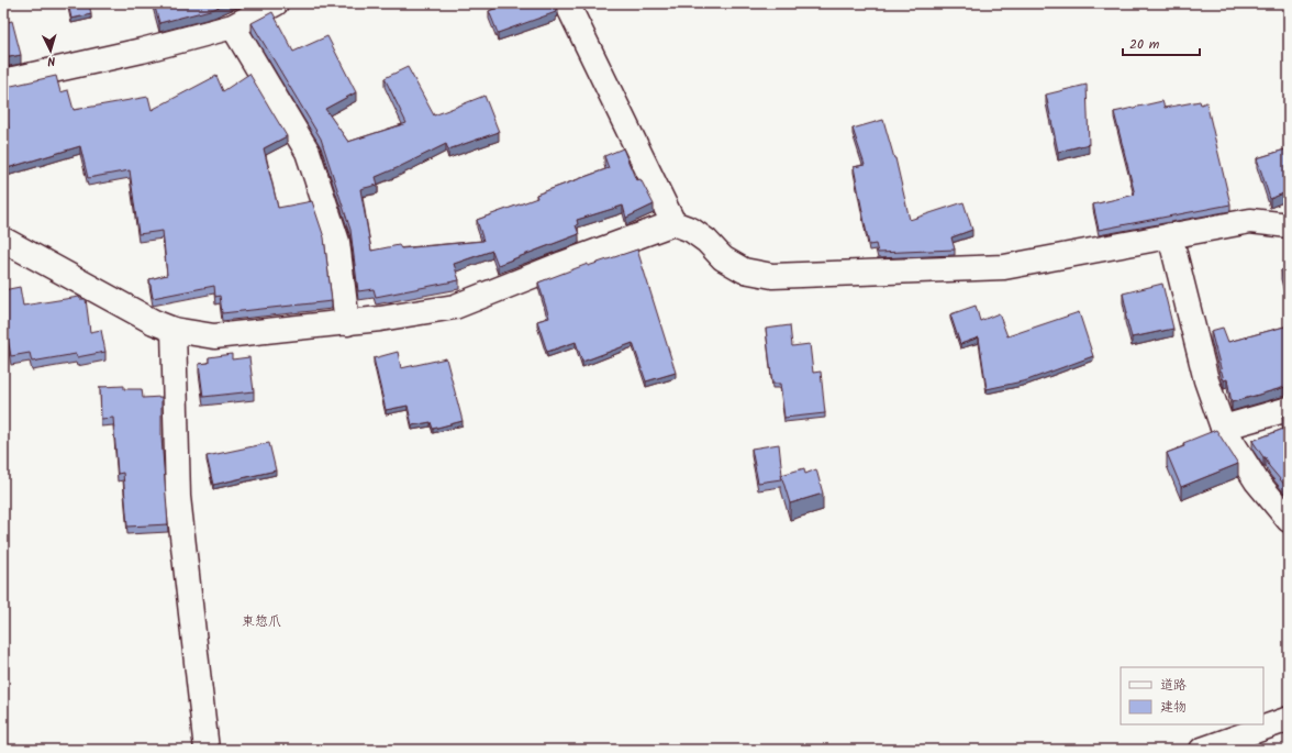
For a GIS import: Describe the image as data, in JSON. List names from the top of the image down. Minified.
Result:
{"districts":["東惣爪"],"legend":["道路","建物"],"scale_bar":"20 m","north":"bottom"}
